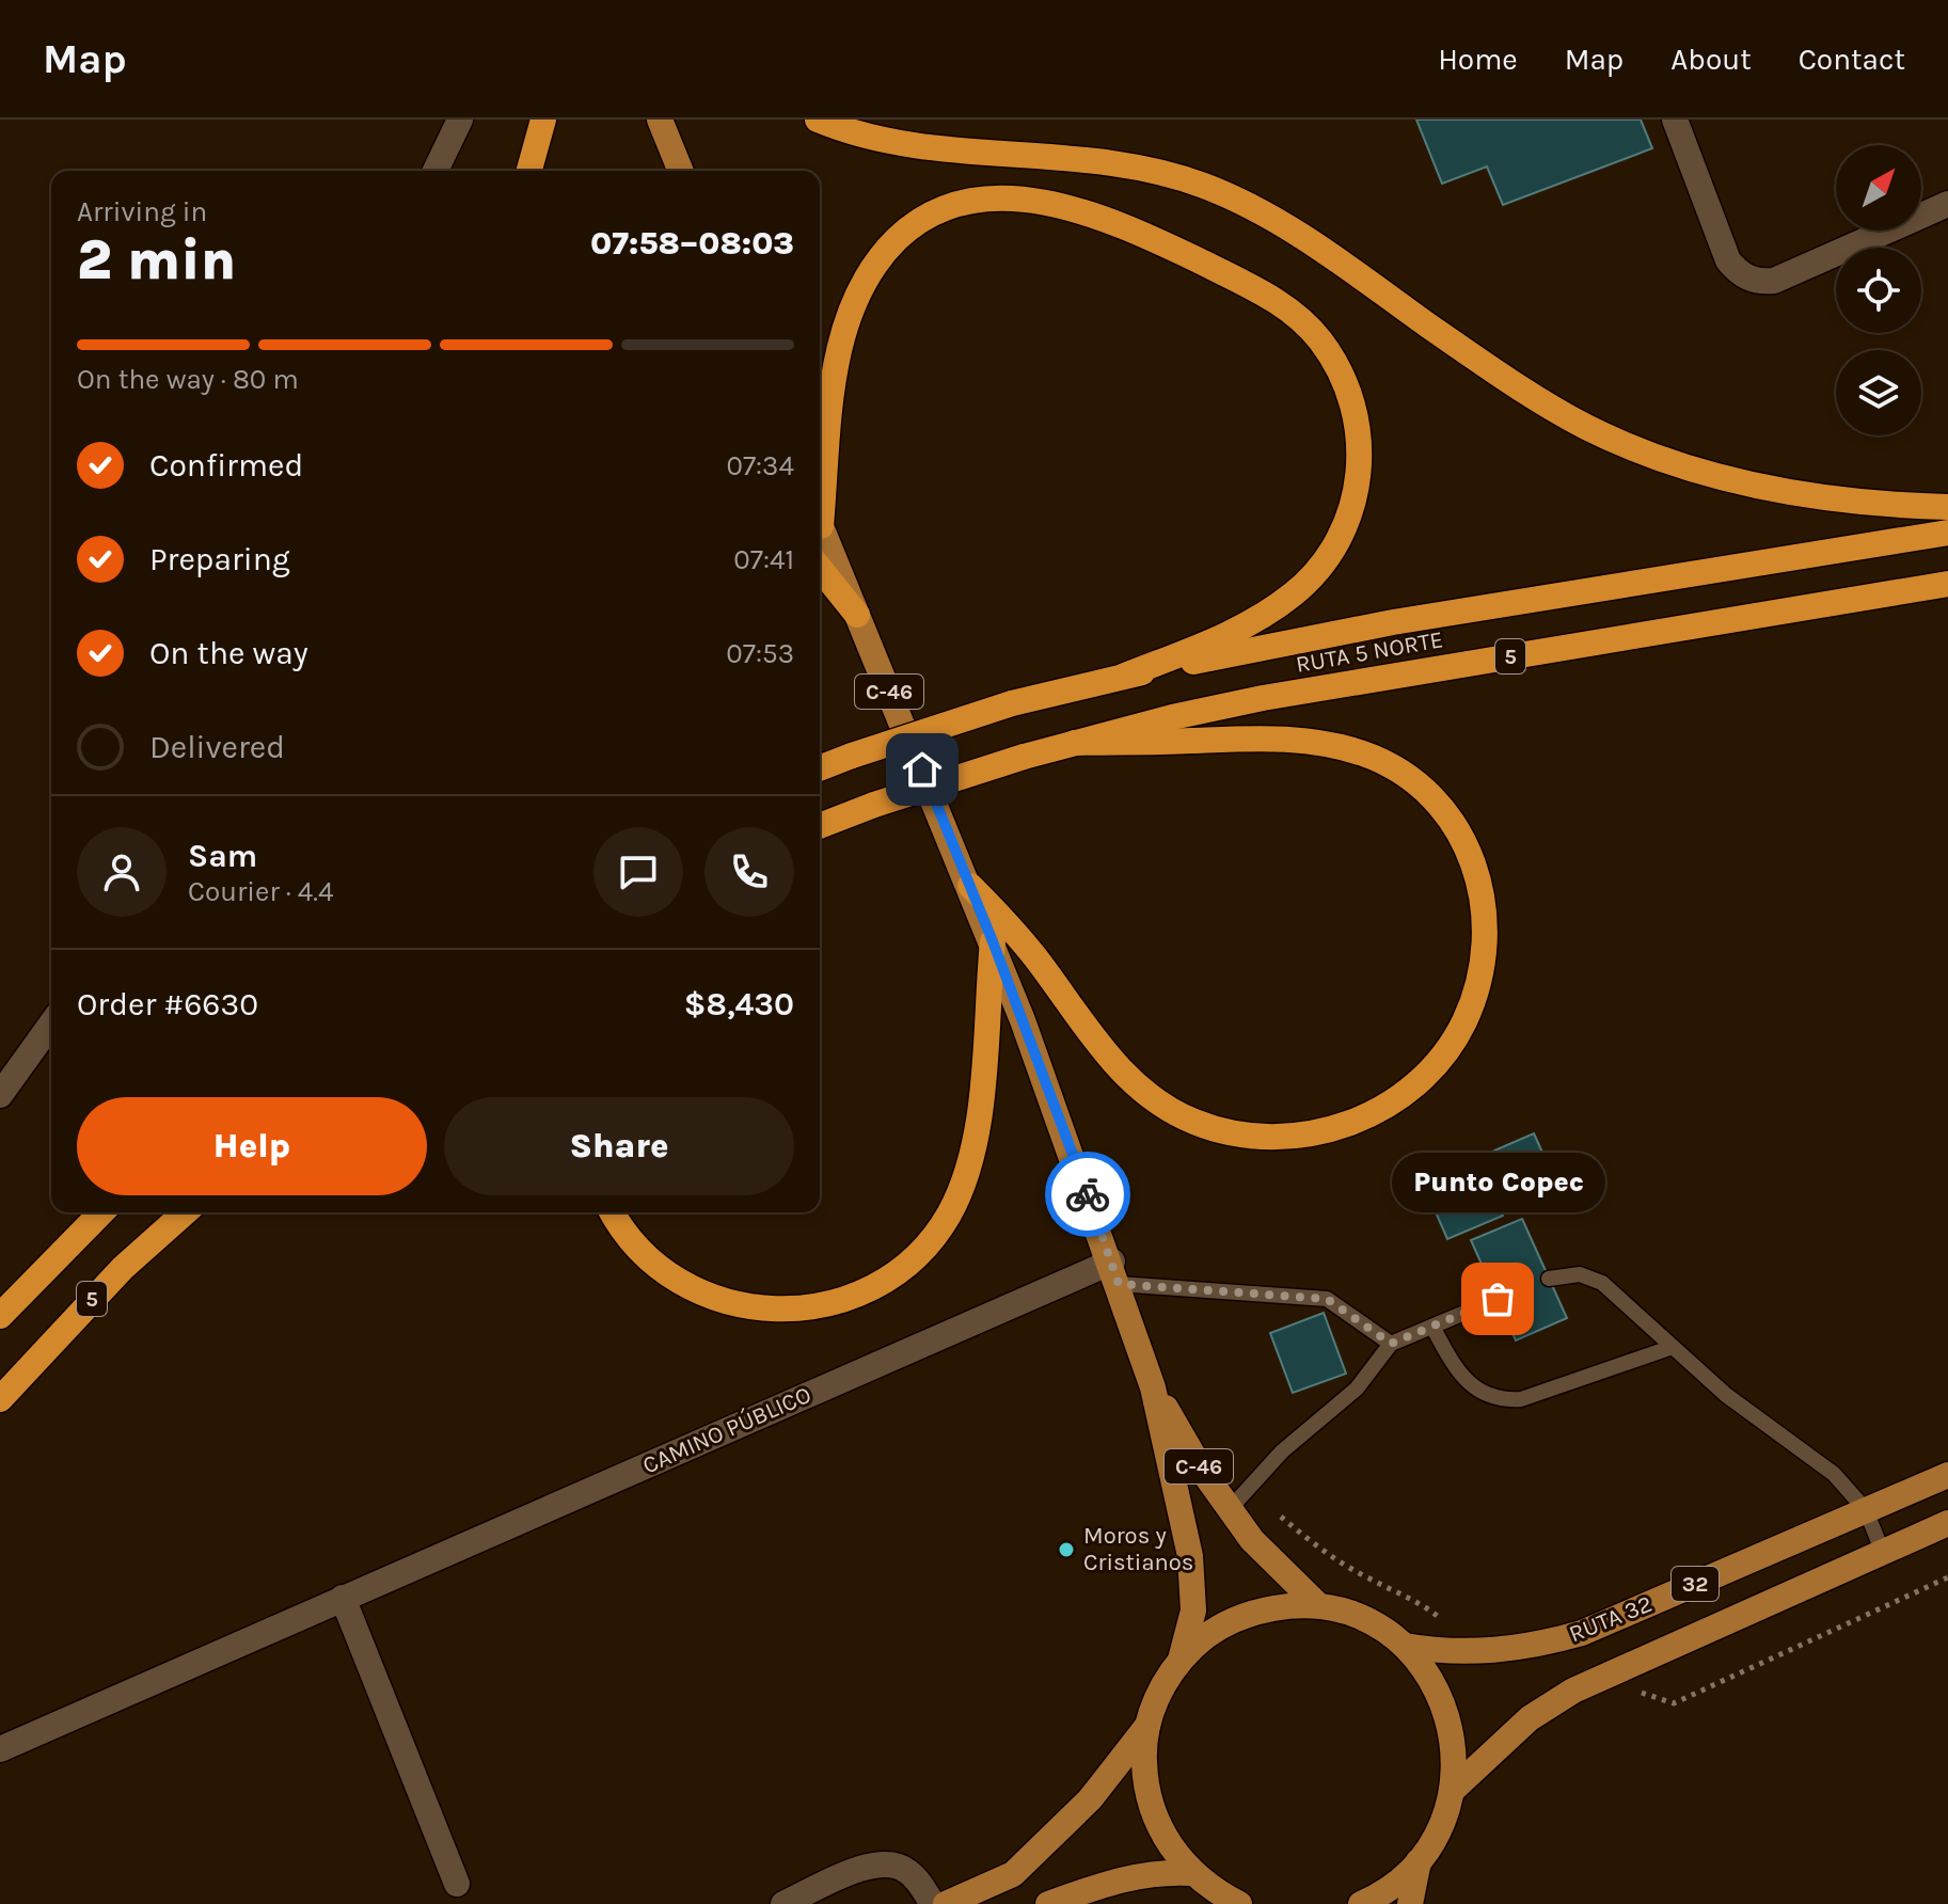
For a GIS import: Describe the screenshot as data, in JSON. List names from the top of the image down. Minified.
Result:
{"streets":{"highway":["RUTA 5 NORTE","5"],"main road":["C-46","32","RUTA 32"],"street":["CAMINO PÚBLICO"]},"crossings":[["C-46","CAMINO PÚBLICO"],["C-46","32"],["32","RUTA 32"]],"places":["Punto Copec","Moros y Cristianos"],"north":"top right","page":{"header":"Map","nav":["Home","Map","About","Contact"],"heading":["2 min","Arriving in","07:58–08:03"],"panel":["Sam","Courier · 4.4","Order #6630","$8,430"],"bar":"On the way · 80 m","list":[["Confirmed","07:34"],["Preparing","07:41"],["On the way","07:53"],"Delivered"],"buttons":["Help","Share"],"bubble":"Punto Copec"}}
